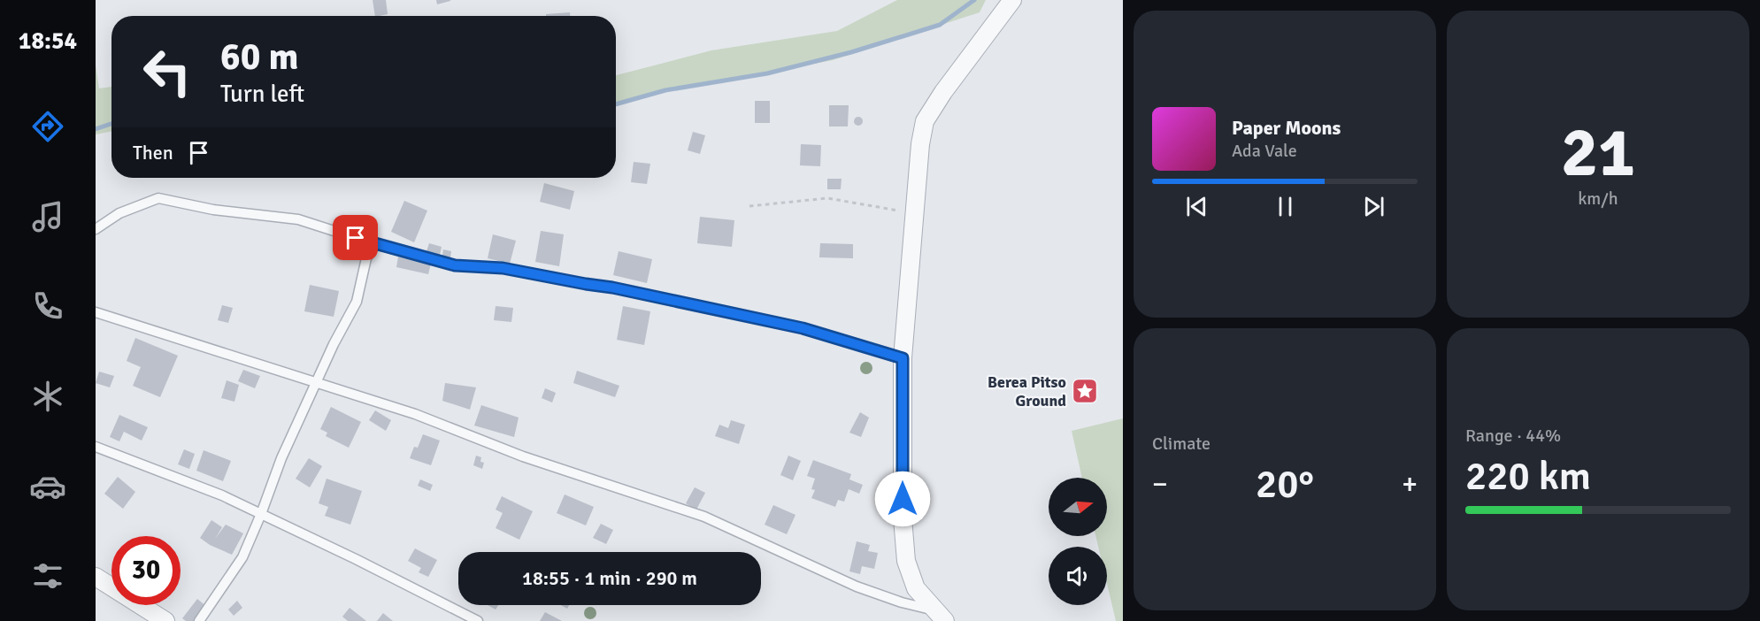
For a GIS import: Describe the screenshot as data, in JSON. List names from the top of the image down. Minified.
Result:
{"places":{"place":["Berea Pitso Ground"]},"north":"right","page":{"tabs":"18:54","tile":[["21","km/h"],"Climate",["Range · 44%","220 km"]],"turn":["60 m","Turn left"],"song":["Paper Moons","Ada Vale"],"then":"Then","heat":["−","20°","+"],"limit":"30","trip":"18:55 · 1 min · 290 m"}}
